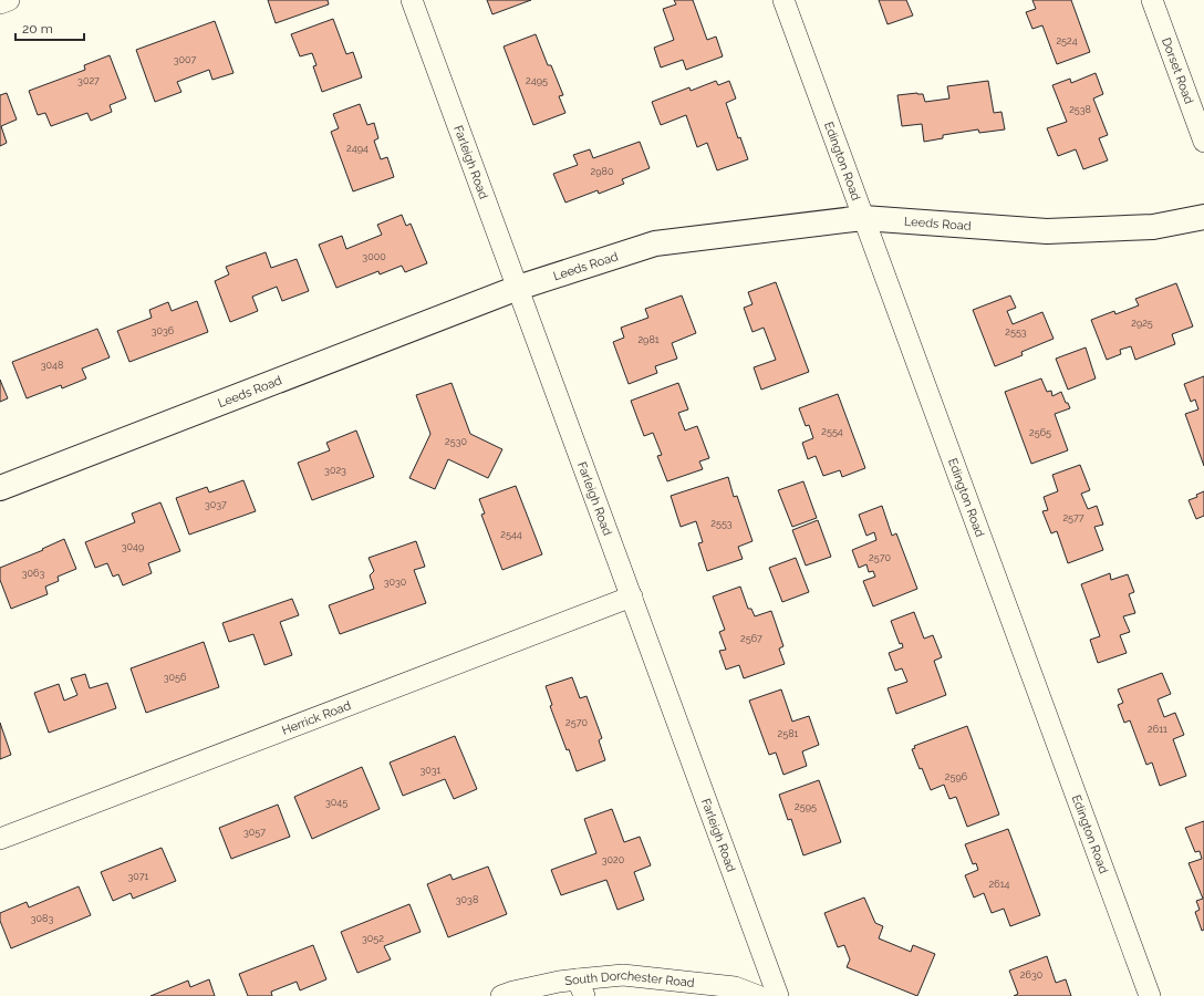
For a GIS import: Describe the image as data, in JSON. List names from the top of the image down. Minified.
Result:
{"streets":{"street":["Dorset Road","Farleigh Road","Edington Road","Leeds Road","Herrick Road","South Dorchester Road"]},"crossings":[["Farleigh Road","Leeds Road"],["Farleigh Road","Herrick Road"],["Edington Road","Leeds Road"]],"house_numbers":["2524","3007","3027","2495","2538","2494","2980","3000","2925","3036","2553","2981","3048","2554","2565","2530","3023","3037","2577","2553","2544","3049","2570","3063","3030","2567","3056","2570","2611","2581","3031","2596","3045","2595","3057","3020","3071","2614","3038","3083","3052","2630"],"scale_bar":"20 m"}
